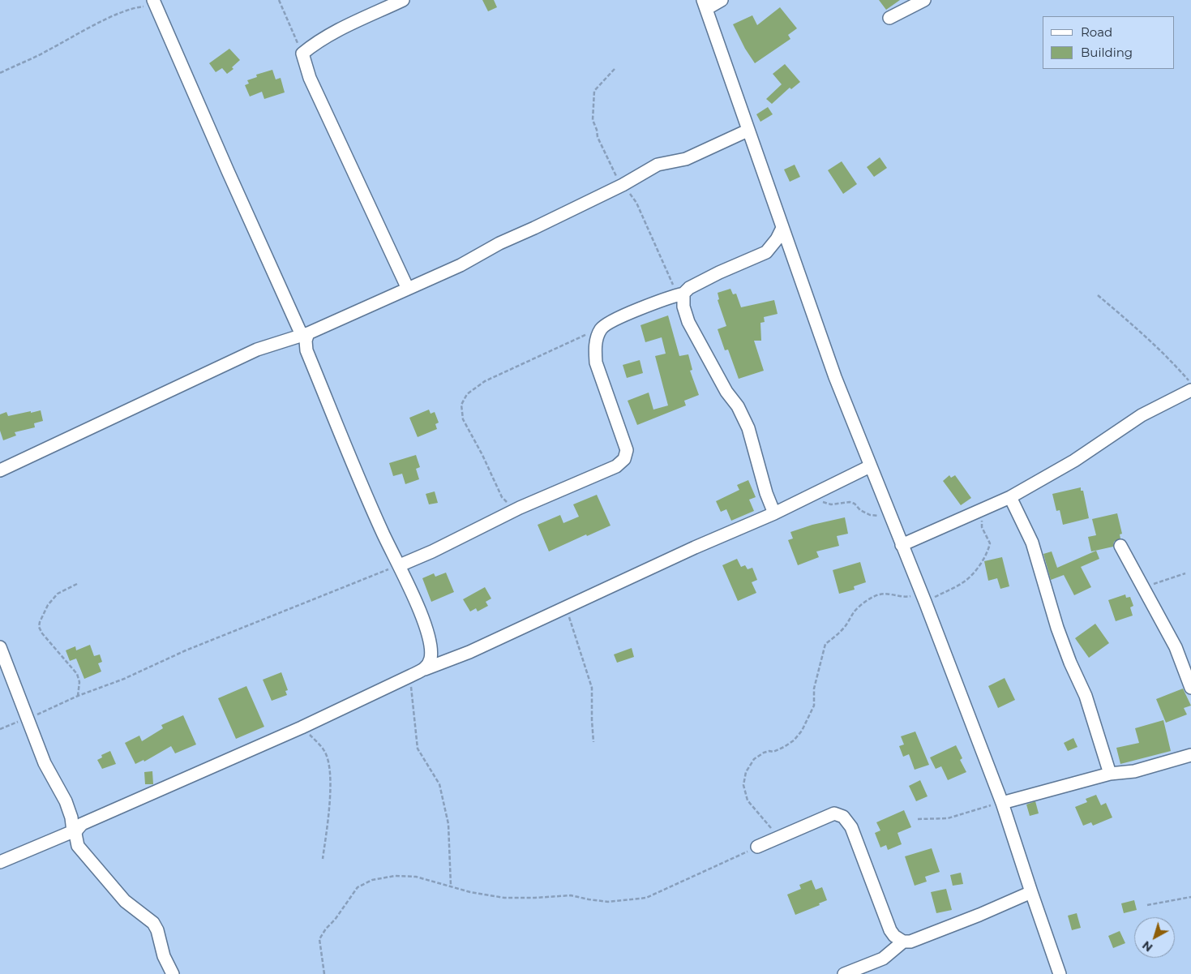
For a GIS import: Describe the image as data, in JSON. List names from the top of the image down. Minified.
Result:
{"legend":["Road","Building"],"north":"bottom left"}
